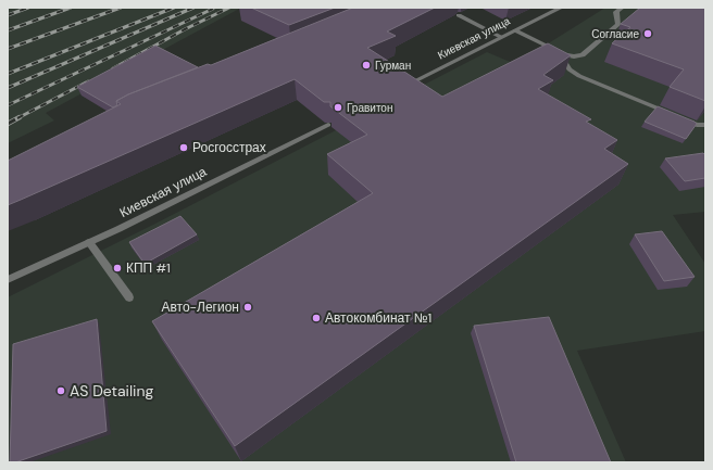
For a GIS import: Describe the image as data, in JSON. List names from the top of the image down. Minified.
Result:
{"streets":{"street":["Киевская улица"]},"places":["Согласие","Гурман","Гравитон","Росгосстрах","КПП #1","Авто-Легион","Автокомбинат №1","AS Detailing"]}
